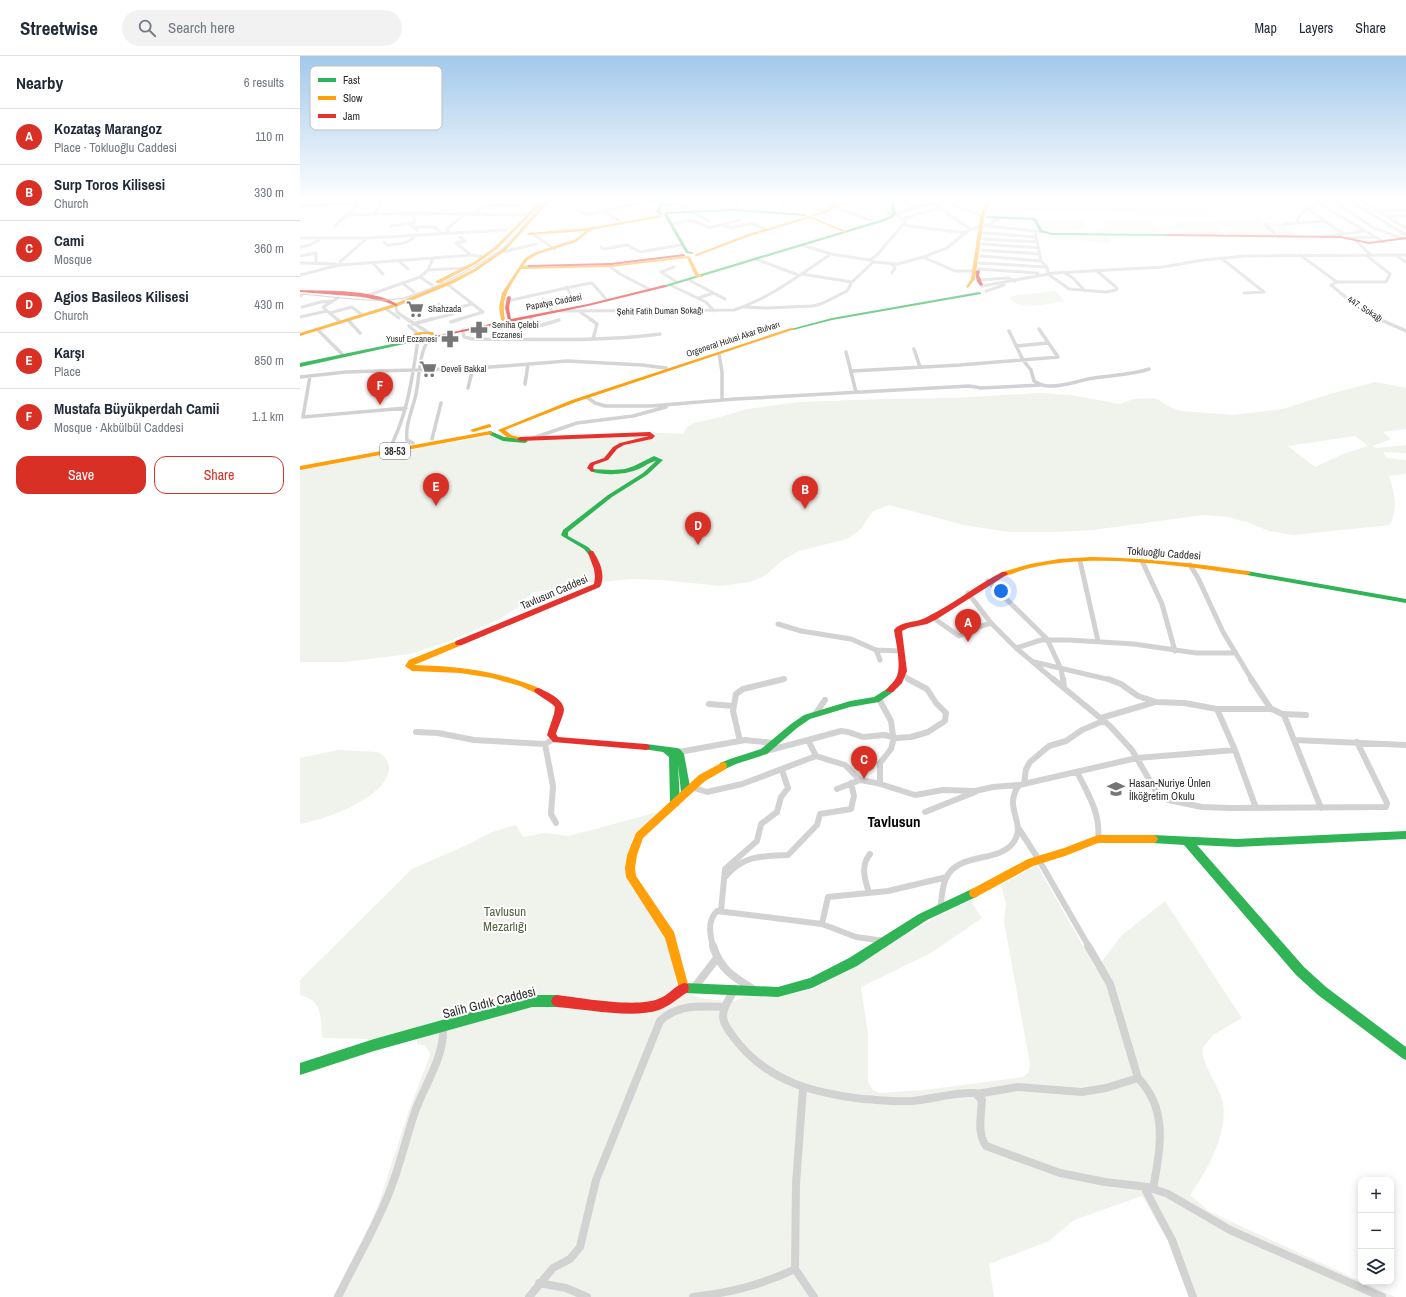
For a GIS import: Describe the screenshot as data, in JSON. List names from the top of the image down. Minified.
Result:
{"streets":{"street":["Papatya Caddesi","447. Sokağı","Şehit Fatih Duman Sokağı","Orgeneral Hulusi Akar Bulvarı","38-53","Tokluoğlu Caddesi","Tavlusun Caddesi","Salih Gıdık Caddesi"]},"crossings":[["Papatya Caddesi","Şehit Fatih Duman Sokağı"],["Orgeneral Hulusi Akar Bulvarı","Tavlusun Caddesi"]],"districts":["Tavlusun"],"parks":["Tavlusun Mezarlığı"],"places":{"supermarket":["Shahzada","Develi Bakkal"],"pharmacy":["Seniha Çelebi Eczanesi","Yusuf Eczanesi"],"school or university":["Hasan-Nuriye Ünlen İlköğretim Okulu"]},"legend":["Fast","Slow","Jam"],"page":{"header":"Streetwise","search":"Search here","nav":["Map","Layers","Share"],"heading":["Nearby","6 results"],"list":[{"mark":"A","name":"Kozataş Marangoz","note":"Place · Tokluoğlu Caddesi","value":"110 m"},{"mark":"B","name":"Surp Toros Kilisesi","note":"Church","value":"330 m"},{"mark":"C","name":"Cami","note":"Mosque","value":"360 m"},{"mark":"D","name":"Agios Basileos Kilisesi","note":"Church","value":"430 m"},{"mark":"E","name":"Karşı","note":"Place","value":"850 m"},{"mark":"F","name":"Mustafa Büyükperdah Camii","note":"Mosque · Akbülbül Caddesi","value":"1.1 km"}],"pins":["F","E","B","D","A","C"],"buttons":["Save","Share"],"map_buttons":["+","−"]}}
